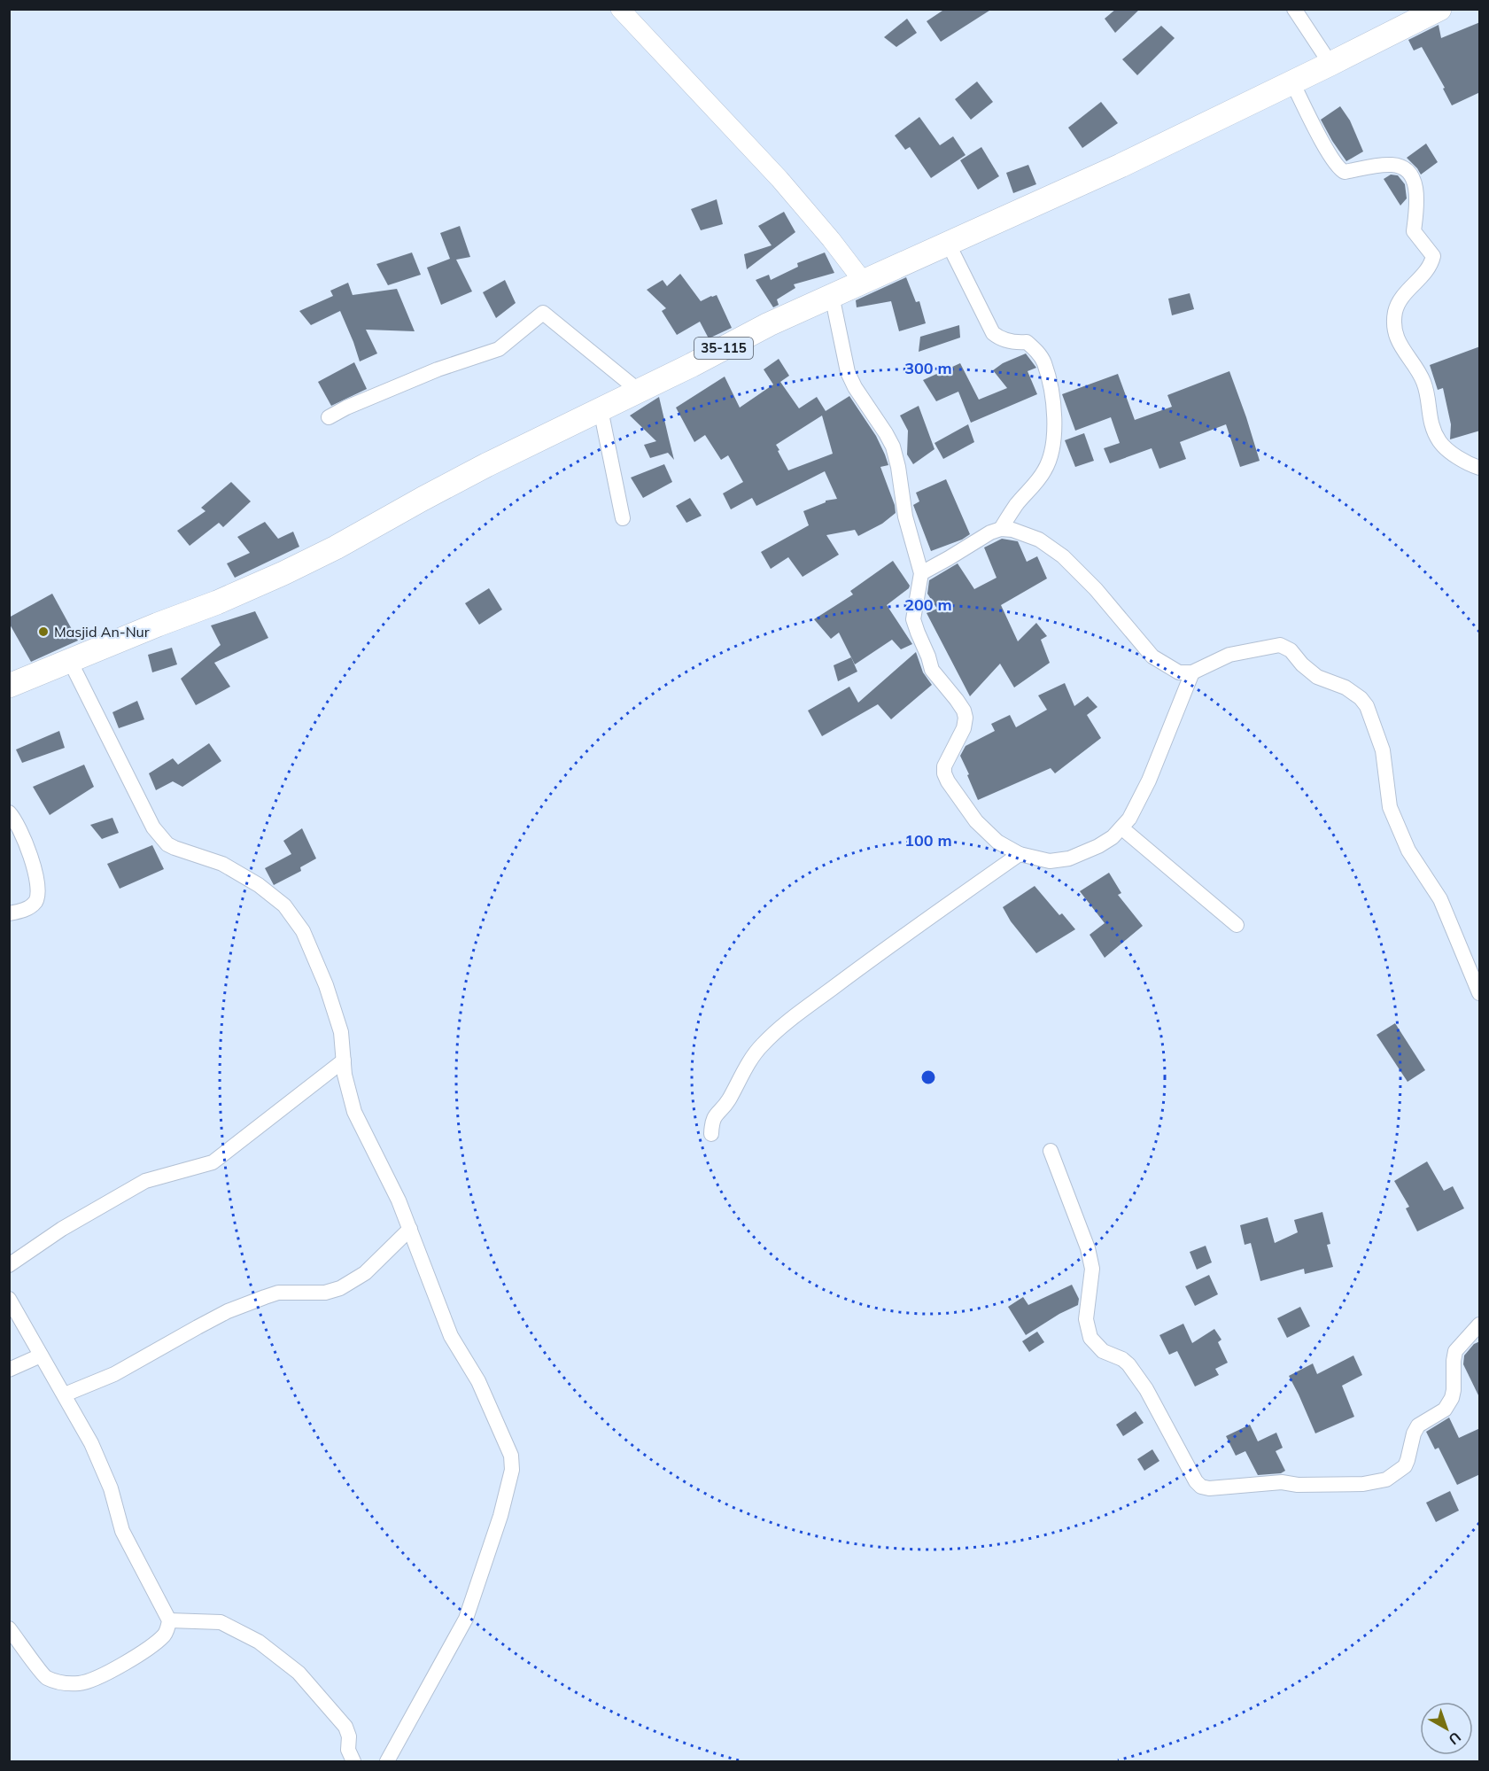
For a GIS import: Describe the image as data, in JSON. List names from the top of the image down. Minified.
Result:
{"streets":{"main road":["35-115"]},"places":["Masjid An-Nur"],"north":"bottom right","rings":["300 m","200 m","100 m"]}
